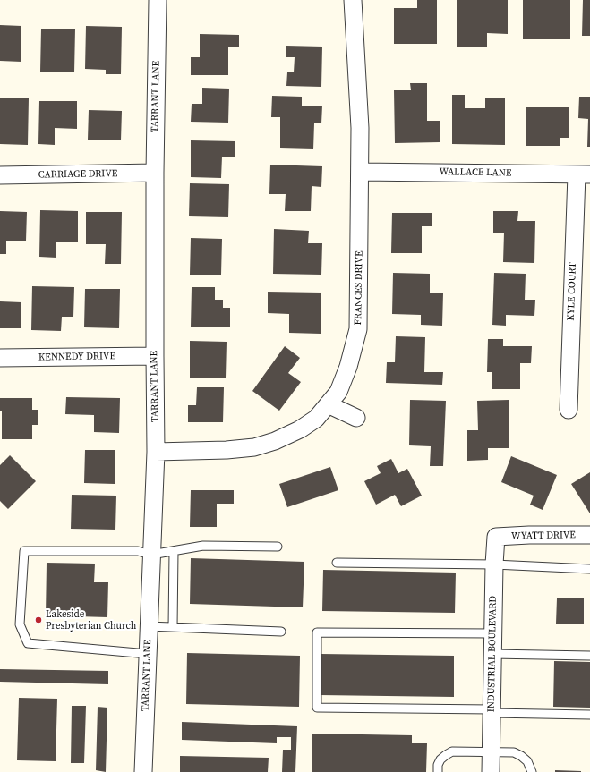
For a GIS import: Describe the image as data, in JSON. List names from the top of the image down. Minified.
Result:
{"streets":{"street":["TARRANT LANE","WALLACE LANE","CARRIAGE DRIVE","FRANCES DRIVE","KYLE COURT","KENNEDY DRIVE","WYATT DRIVE","INDUSTRIAL BOULEVARD"]},"crossings":[["TARRANT LANE","CARRIAGE DRIVE"],["TARRANT LANE","FRANCES DRIVE"],["TARRANT LANE","KENNEDY DRIVE"],["WALLACE LANE","FRANCES DRIVE"],["WALLACE LANE","KYLE COURT"],["WYATT DRIVE","INDUSTRIAL BOULEVARD"]],"places":["Lakeside Presbyterian Church"]}
